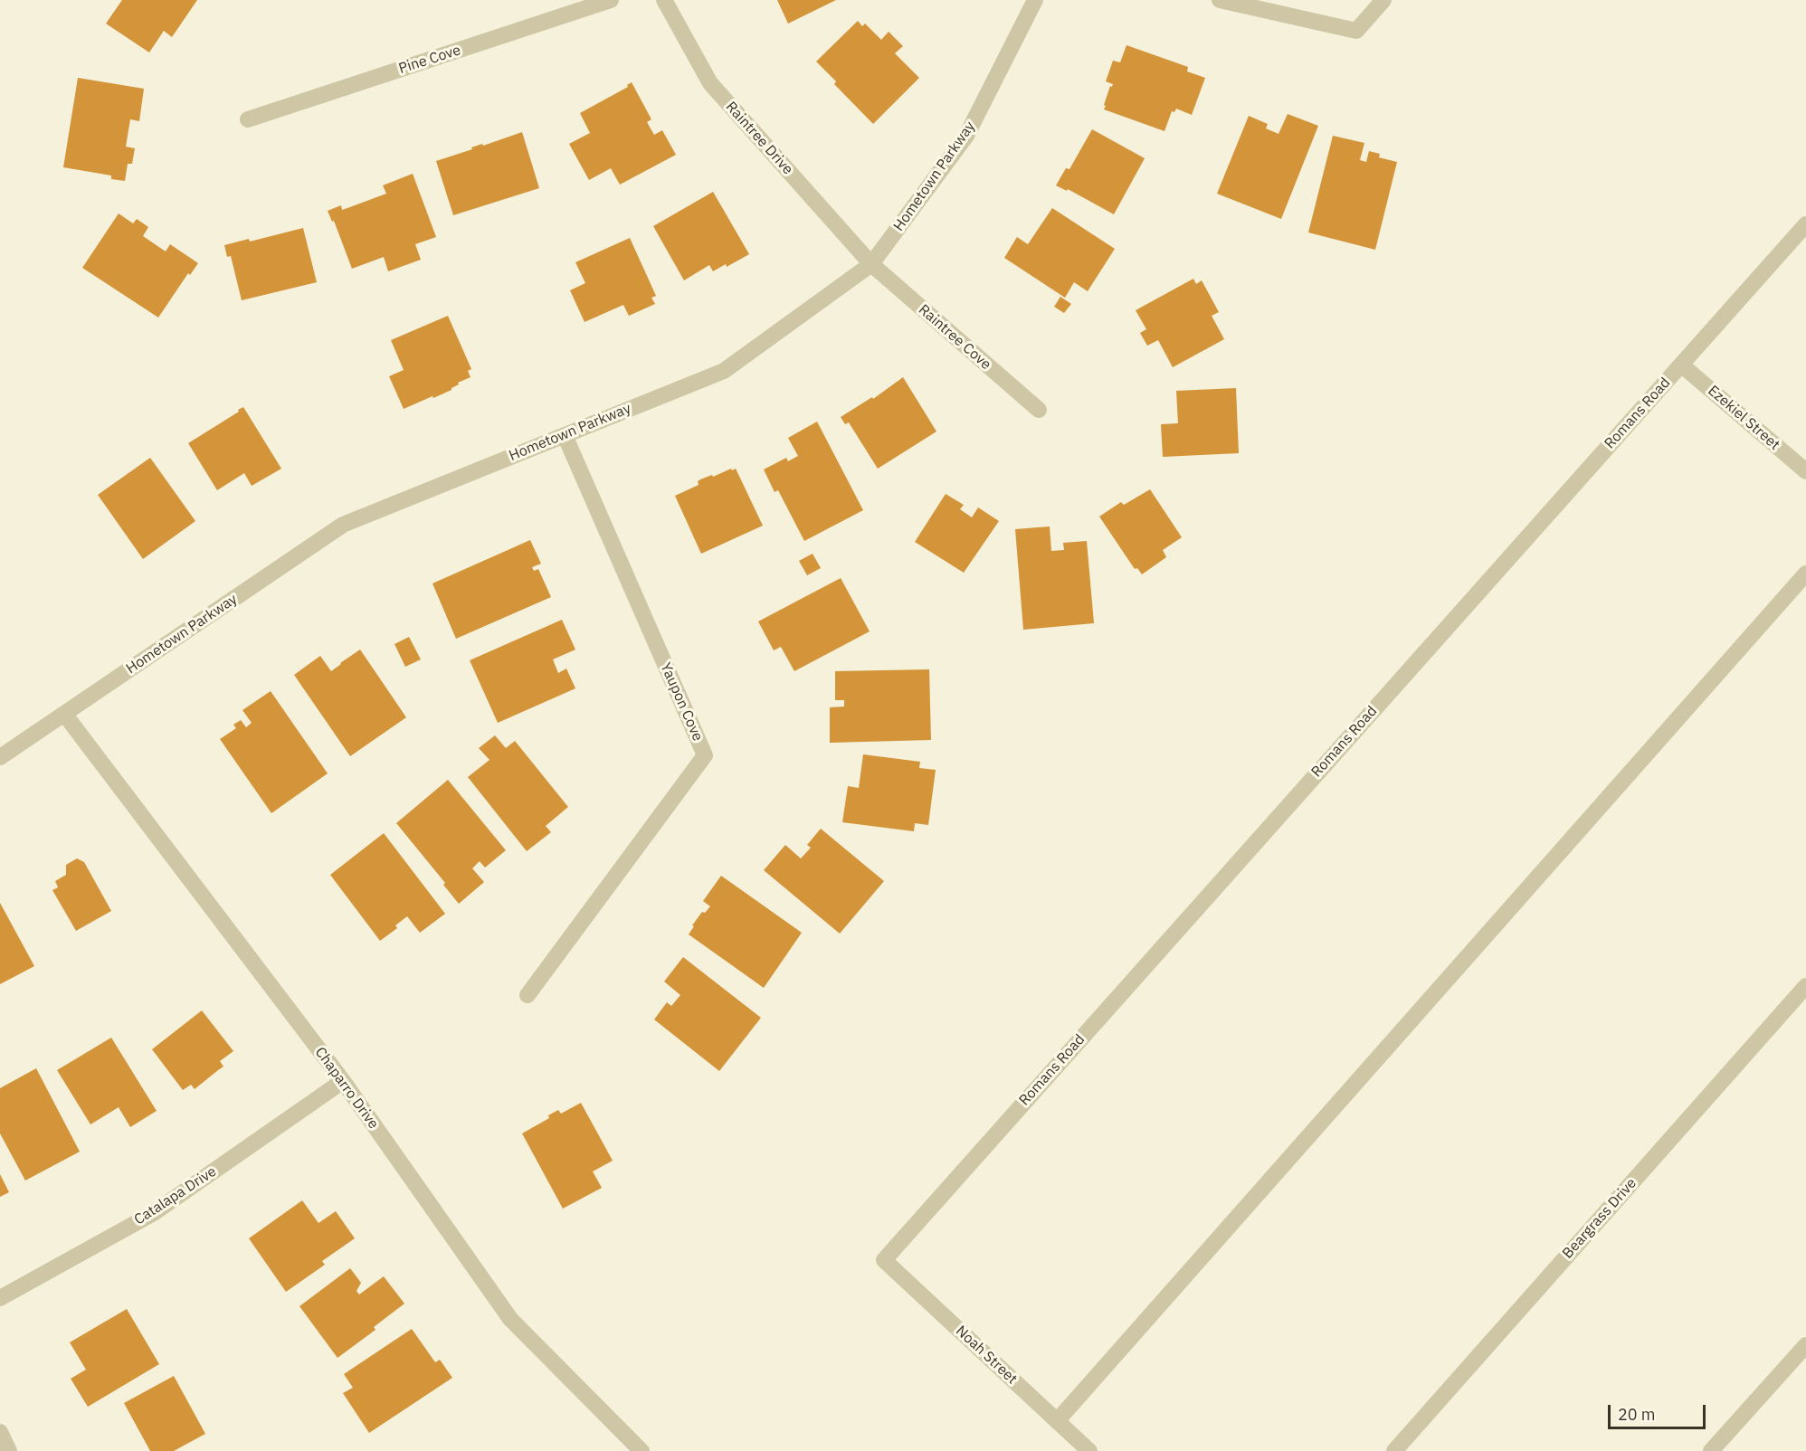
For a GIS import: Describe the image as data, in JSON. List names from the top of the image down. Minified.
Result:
{"streets":{"street":["Pine Cove","Raintree Drive","Hometown Parkway","Raintree Cove","Romans Road","Ezekiel Street","Yaupon Cove","Chaparro Drive","Catalapa Drive","Beargrass Drive","Noah Street"]},"crossings":[["Raintree Drive","Hometown Parkway"],["Raintree Drive","Raintree Cove"],["Hometown Parkway","Raintree Cove"],["Hometown Parkway","Yaupon Cove"],["Hometown Parkway","Chaparro Drive"],["Romans Road","Ezekiel Street"],["Romans Road","Noah Street"],["Chaparro Drive","Catalapa Drive"]],"scale_bar":"20 m"}
